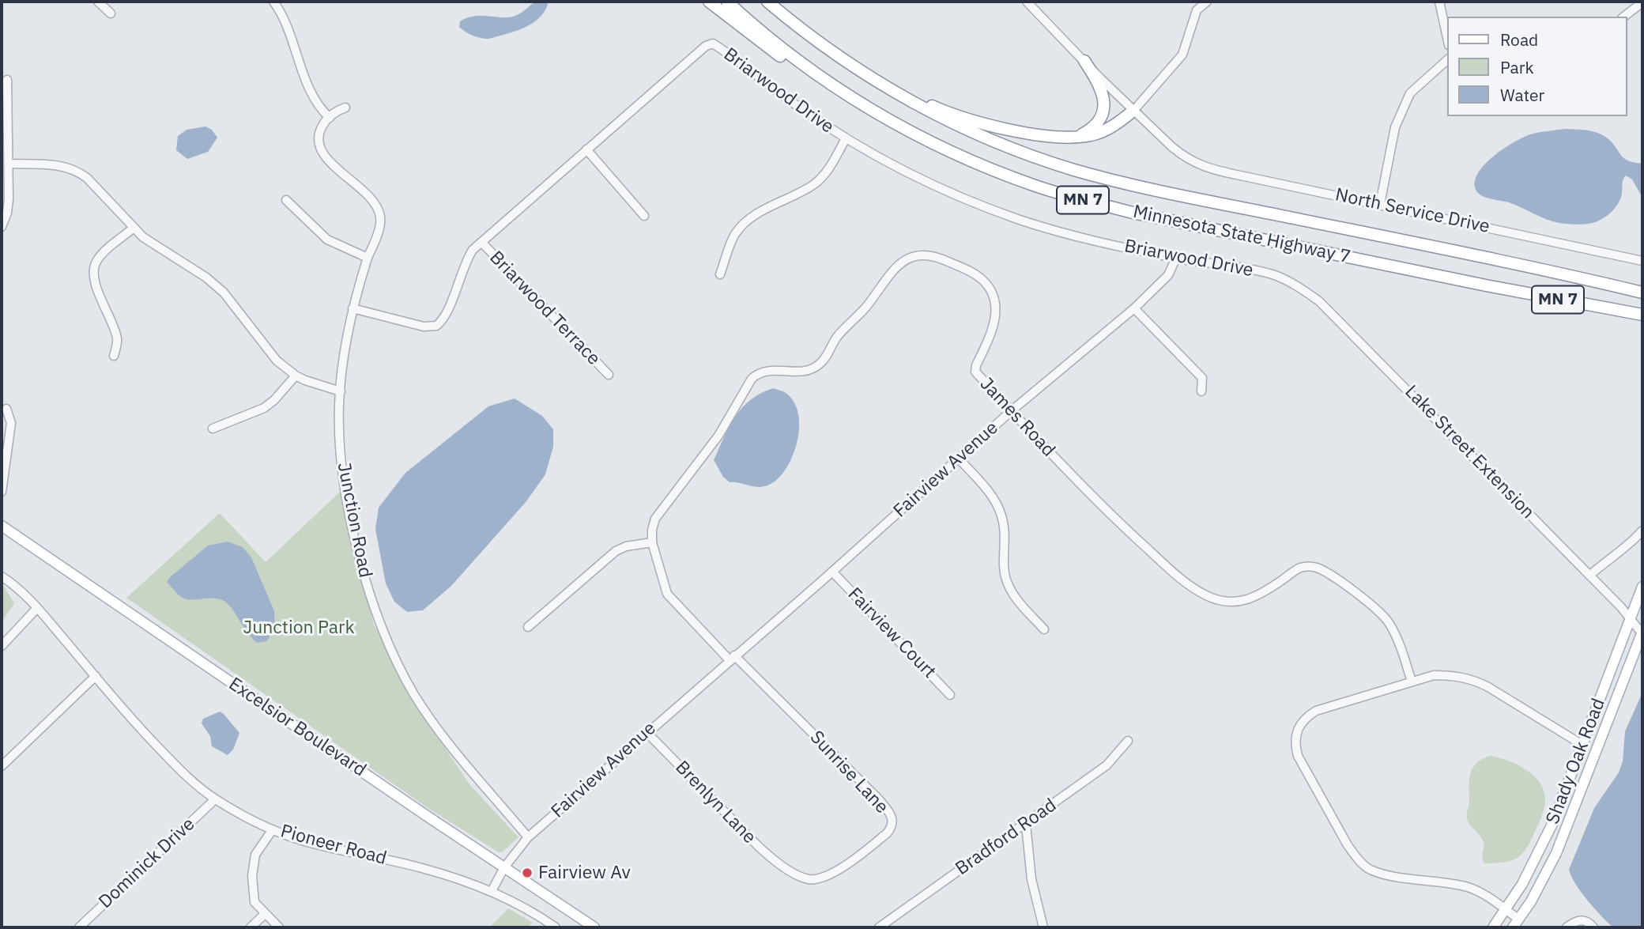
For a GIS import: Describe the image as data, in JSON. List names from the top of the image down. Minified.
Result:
{"streets":{"highway":["MN 7","Minnesota State Highway 7"],"main road":["Excelsior Boulevard","Shady Oak Road"],"street":["Briarwood Drive","North Service Drive","Briarwood Terrace","James Road","Lake Street Extension","Fairview Avenue","Junction Road","Fairview Court","Sunrise Lane","Brenlyn Lane","Bradford Road","Pioneer Road","Dominick Drive"]},"crossings":[["Briarwood Drive","Briarwood Terrace"],["Briarwood Drive","Lake Street Extension"],["Briarwood Drive","Fairview Avenue"],["Briarwood Drive","Junction Road"],["James Road","Fairview Avenue"],["James Road","Sunrise Lane"],["Lake Street Extension","Shady Oak Road"],["Fairview Avenue","Junction Road"],["Fairview Avenue","Fairview Court"],["Fairview Avenue","Excelsior Boulevard"],["Fairview Avenue","Sunrise Lane"],["Fairview Avenue","Brenlyn Lane"],["Fairview Avenue","Pioneer Road"],["Sunrise Lane","Brenlyn Lane"],["Pioneer Road","Dominick Drive"]],"parks":["Junction Park"],"places":["Fairview Av"],"legend":["Road","Park","Water"]}
